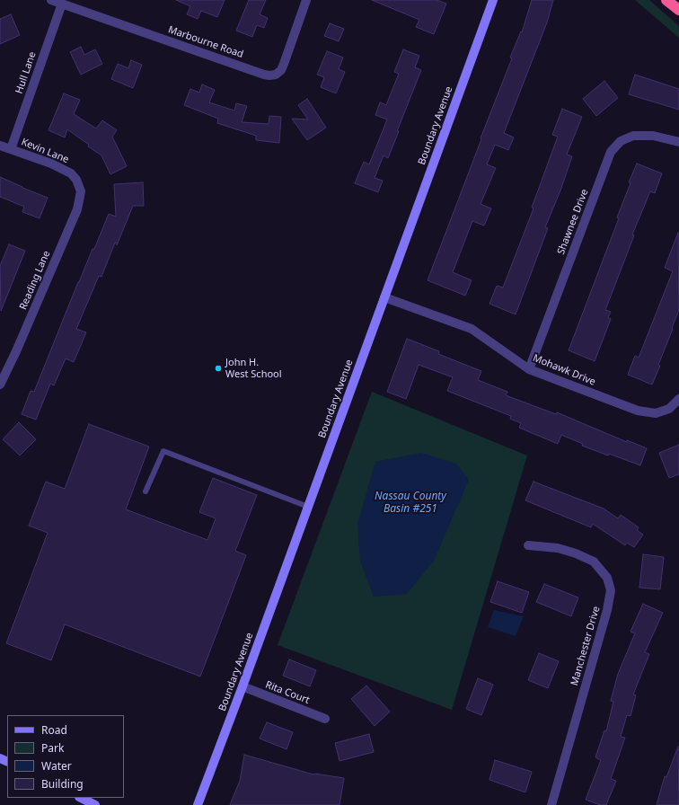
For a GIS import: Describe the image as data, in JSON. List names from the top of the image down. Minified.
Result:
{"streets":{"main road":["Boundary Avenue"],"street":["Marbourne Road","Hull Lane","Kevin Lane","Shawnee Drive","Reading Lane","Mohawk Drive","Manchester Drive","Rita Court"]},"crossings":[["Marbourne Road","Hull Lane"],["Hull Lane","Kevin Lane"],["Boundary Avenue","Mohawk Drive"],["Boundary Avenue","Rita Court"],["Kevin Lane","Reading Lane"],["Shawnee Drive","Mohawk Drive"]],"water":["Nassau County Basin #251"],"places":["John H. West School"],"legend":["Road","Park","Water","Building"]}
